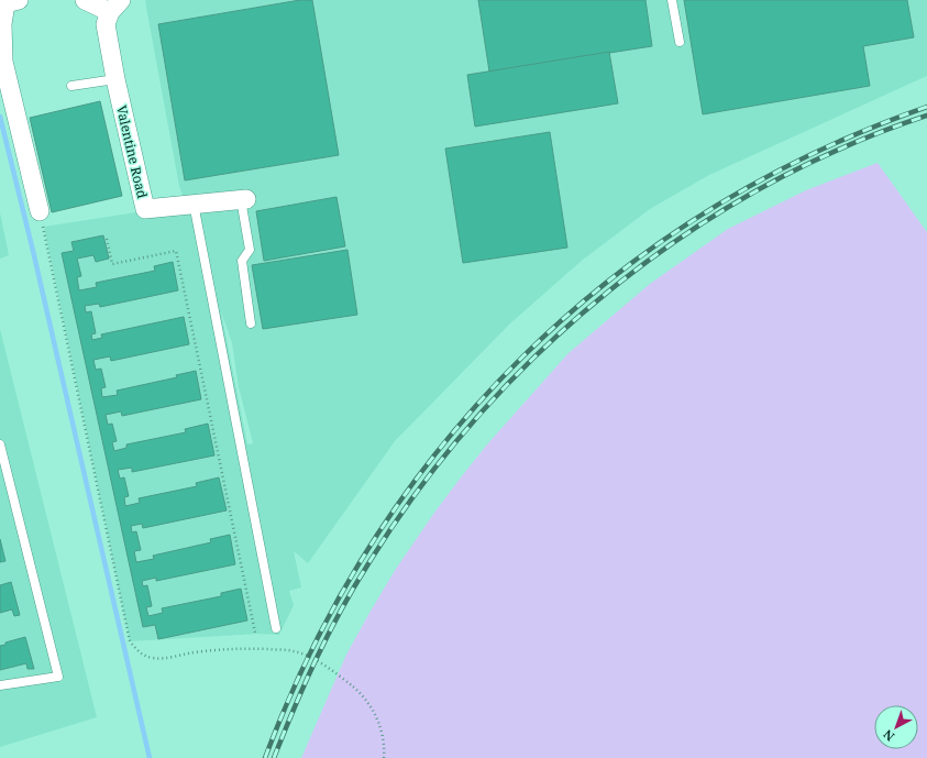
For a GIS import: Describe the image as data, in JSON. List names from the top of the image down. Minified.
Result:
{"streets":{"street":["Valentine Road"]},"north":"bottom left"}
